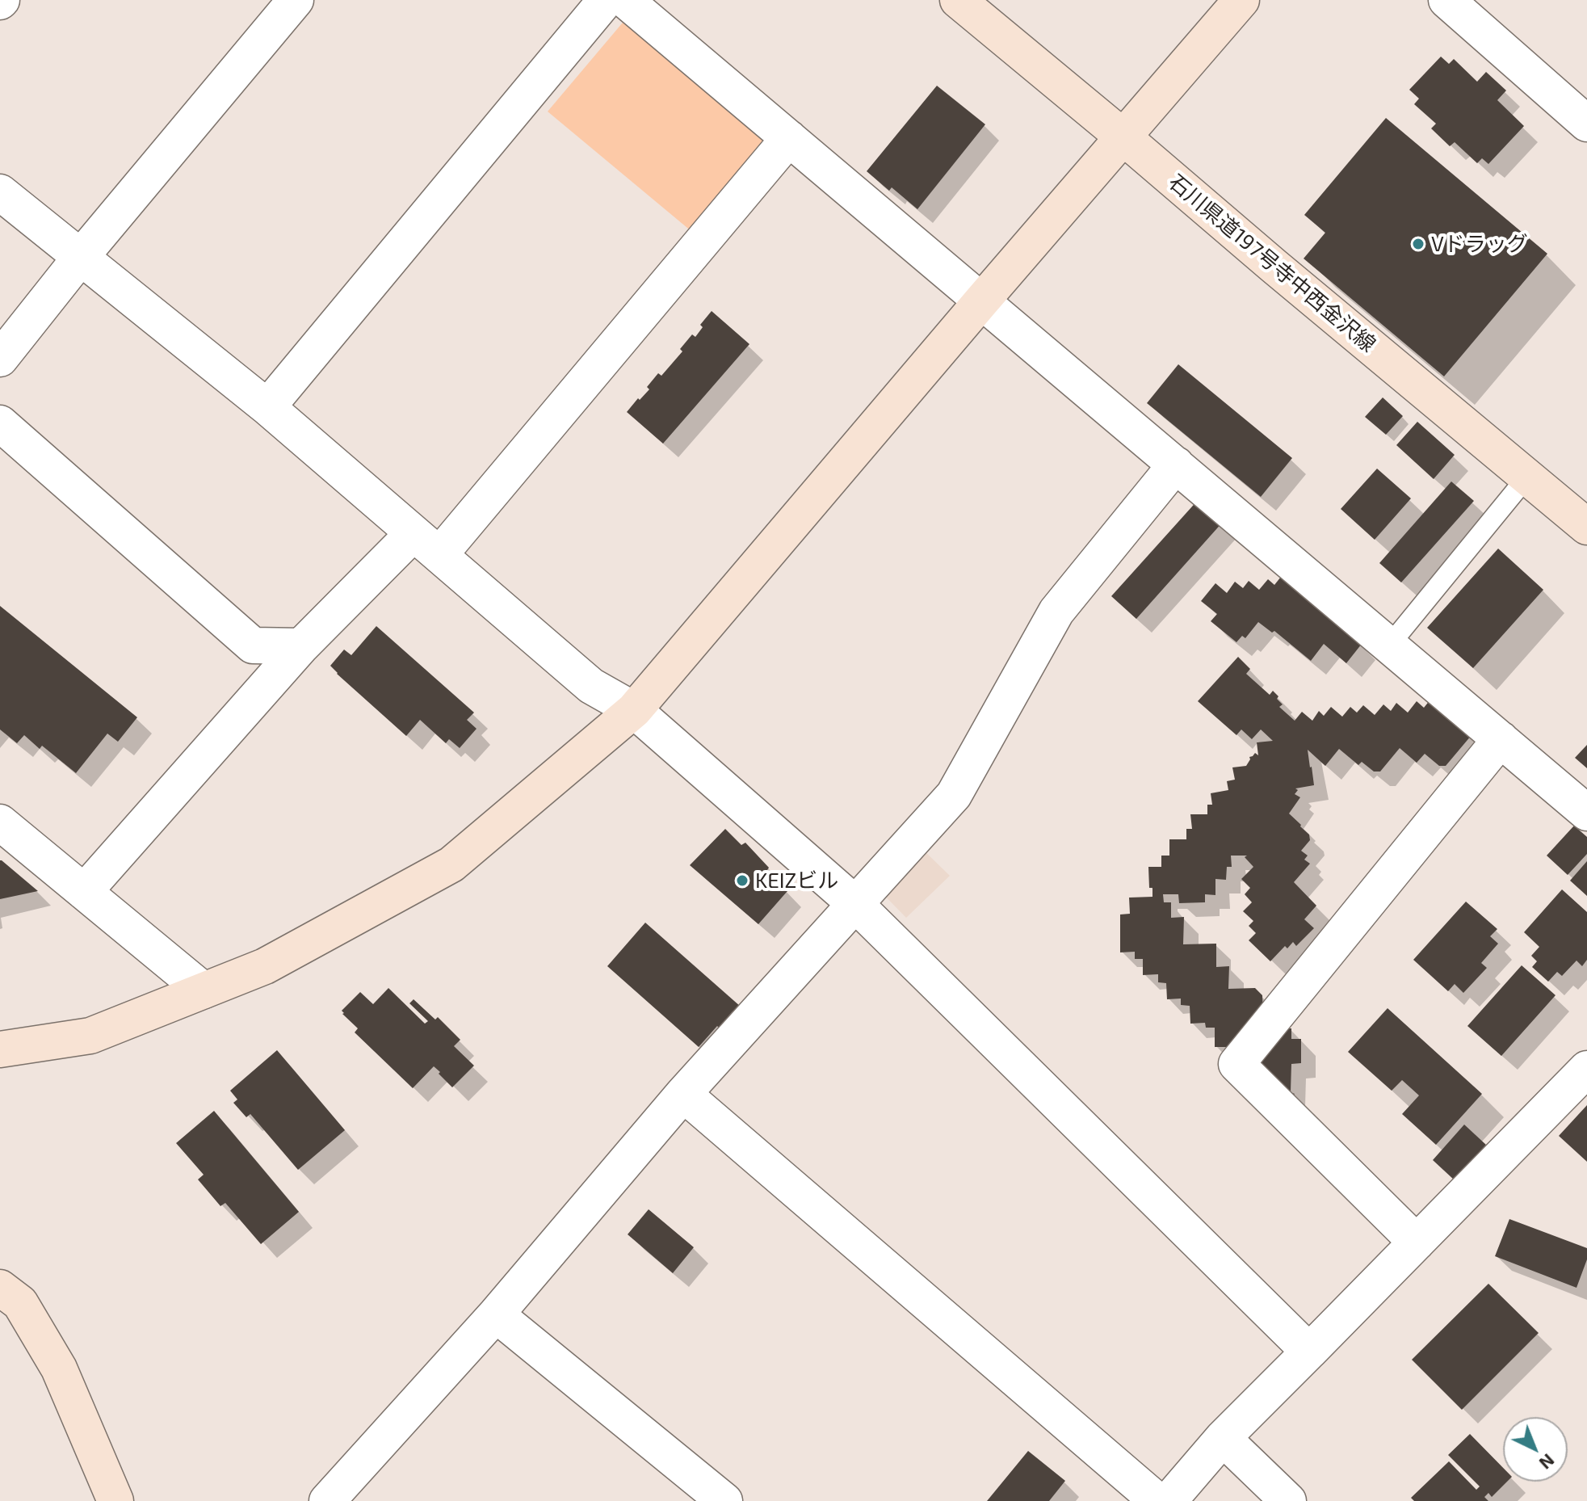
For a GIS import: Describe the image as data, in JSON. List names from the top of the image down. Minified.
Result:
{"streets":{"street":["石川県道197号寺中西金沢線"]},"places":["Vドラッグ","KEIZビル"],"north":"bottom right"}
